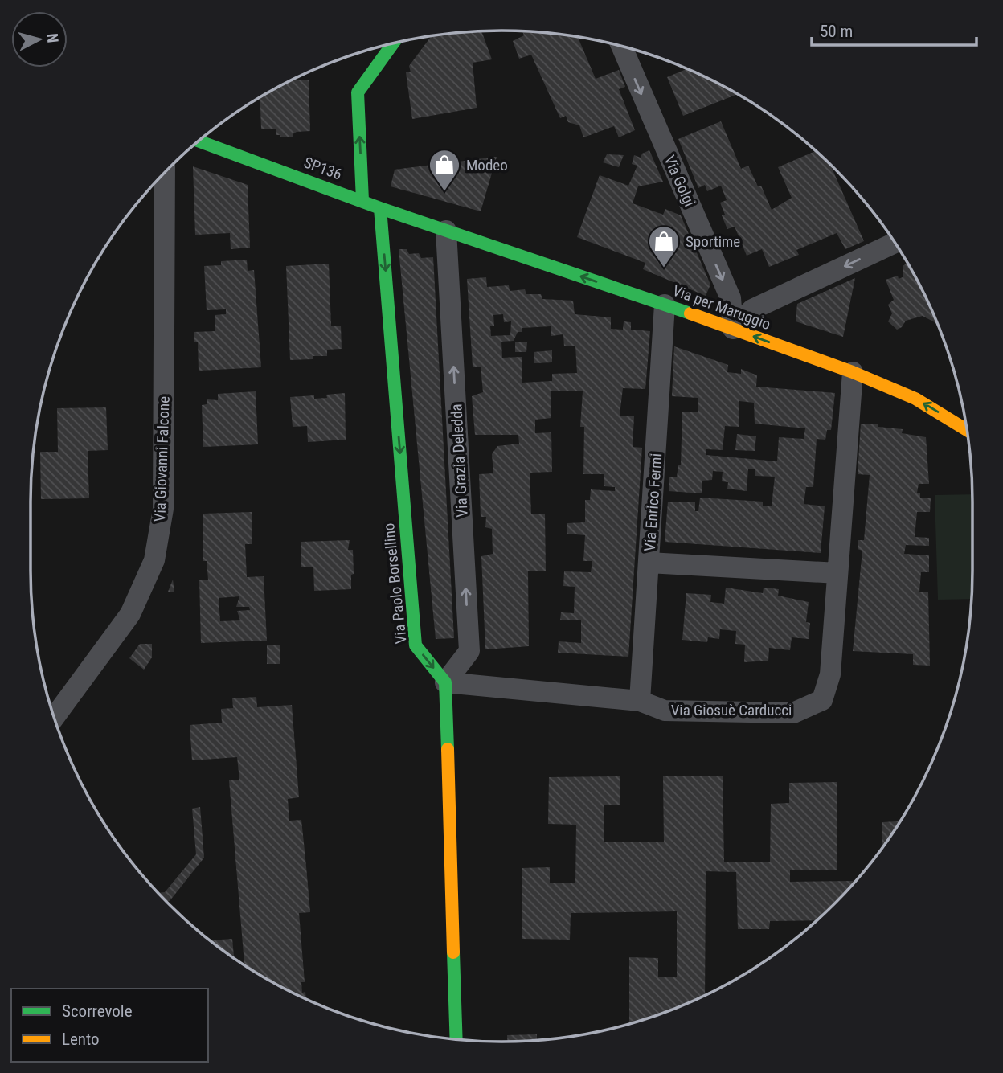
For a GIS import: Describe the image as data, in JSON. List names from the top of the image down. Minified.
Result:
{"streets":{"street":["SP136","Via Golgi","Via per Maruggio","Via Giovanni Falcone","Via Grazia Deledda","Via Enrico Fermi","Via Paolo Borsellino","Via Giosuè Carducci"]},"crossings":[["SP136","Via per Maruggio"],["SP136","Via Grazia Deledda"],["SP136","Via Paolo Borsellino"],["Via Golgi","Via per Maruggio"],["Via per Maruggio","Via Grazia Deledda"],["Via per Maruggio","Via Enrico Fermi"],["Via per Maruggio","Via Giosuè Carducci"],["Via Grazia Deledda","Via Paolo Borsellino"],["Via Grazia Deledda","Via Giosuè Carducci"],["Via Enrico Fermi","Via Giosuè Carducci"],["Via Paolo Borsellino","Via Giosuè Carducci"]],"one_way":["Via Golgi","Via per Maruggio","Via Grazia Deledda","Via Paolo Borsellino"],"places":{"shop":["Modeo","Sportime"]},"legend":["Scorrevole","Lento"],"scale_bar":"50 m","north":"right"}
